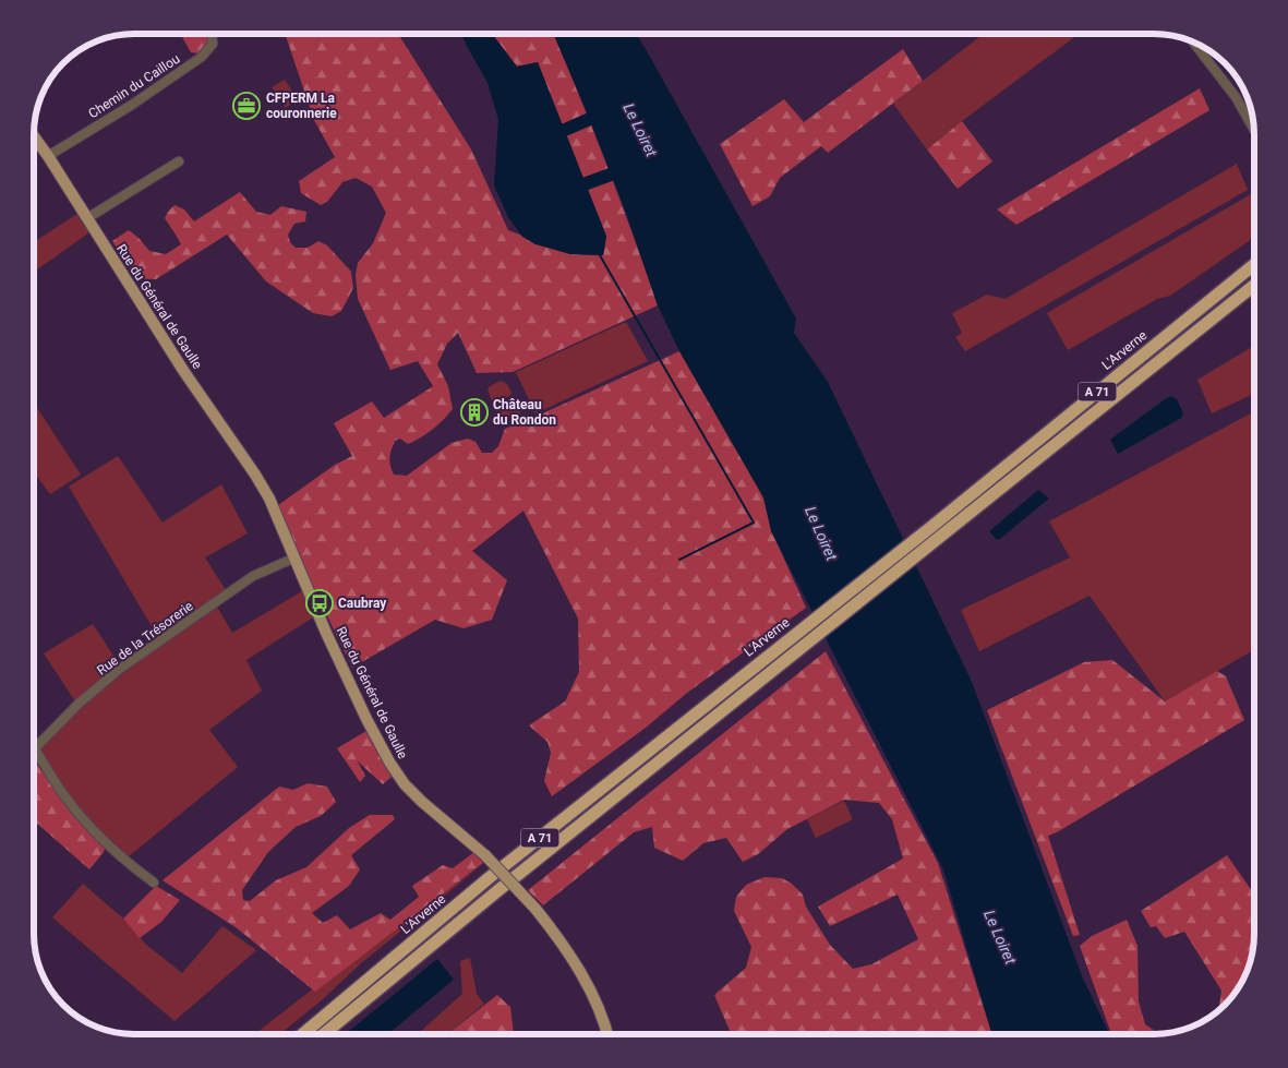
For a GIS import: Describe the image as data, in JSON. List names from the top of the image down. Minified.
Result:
{"streets":{"highway":["L'Arverne","A 71"],"main road":["Rue du Général de Gaulle"],"street":["Chemin du Caillou","Rue de la Trésorerie"]},"crossings":[["Chemin du Caillou","Rue du Général de Gaulle"],["Rue du Général de Gaulle","Rue de la Trésorerie"]],"water":["Le Loiret"],"places":{"office":["CFPERM La couronnerie"],"building":["Château du Rondon"],"bus stop":["Caubray"]}}
